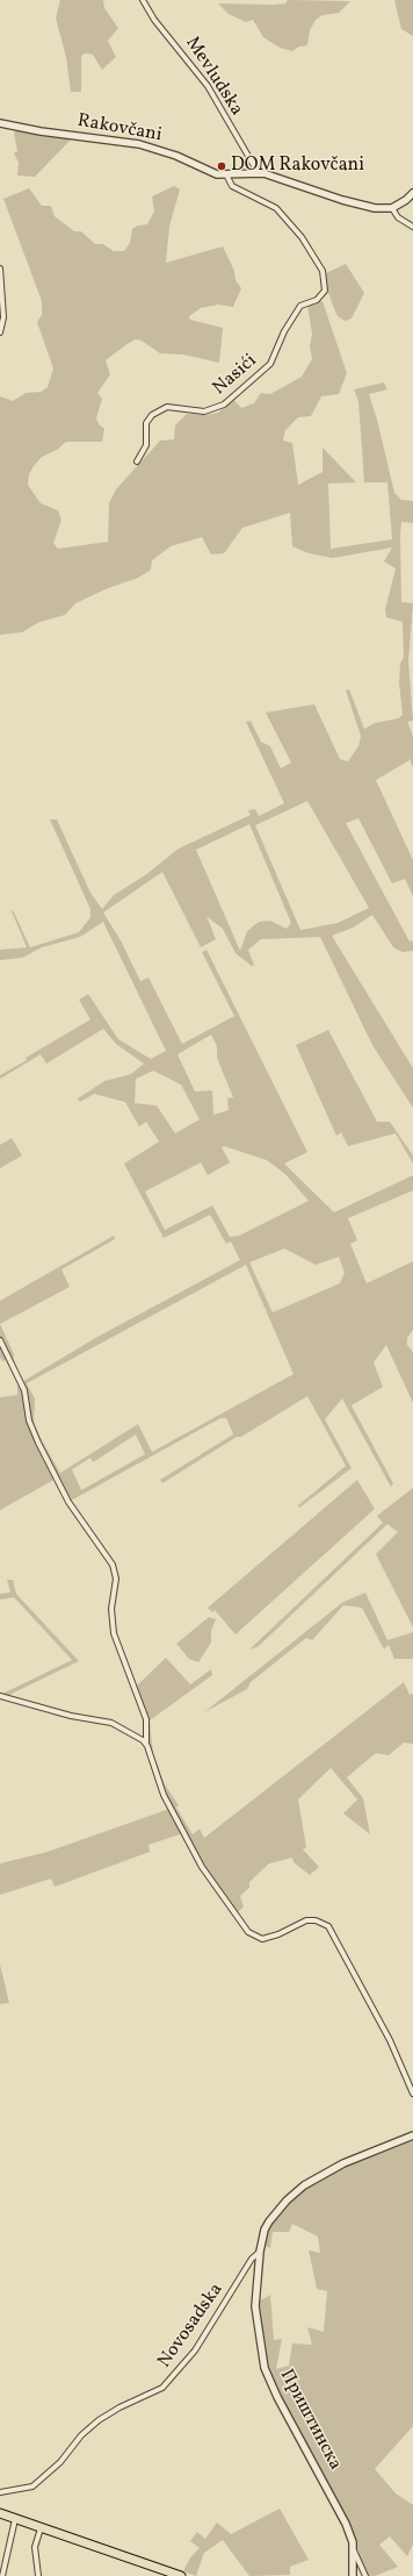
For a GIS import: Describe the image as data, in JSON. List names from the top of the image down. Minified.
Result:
{"streets":{"street":["Mevludska","Rakovčani","Nasići","Novosadska","Приштинска"]},"crossings":[["Mevludska","Rakovčani"],["Rakovčani","Nasići"],["Novosadska","Приштинска"]],"places":["DOM Rakovčani"]}
